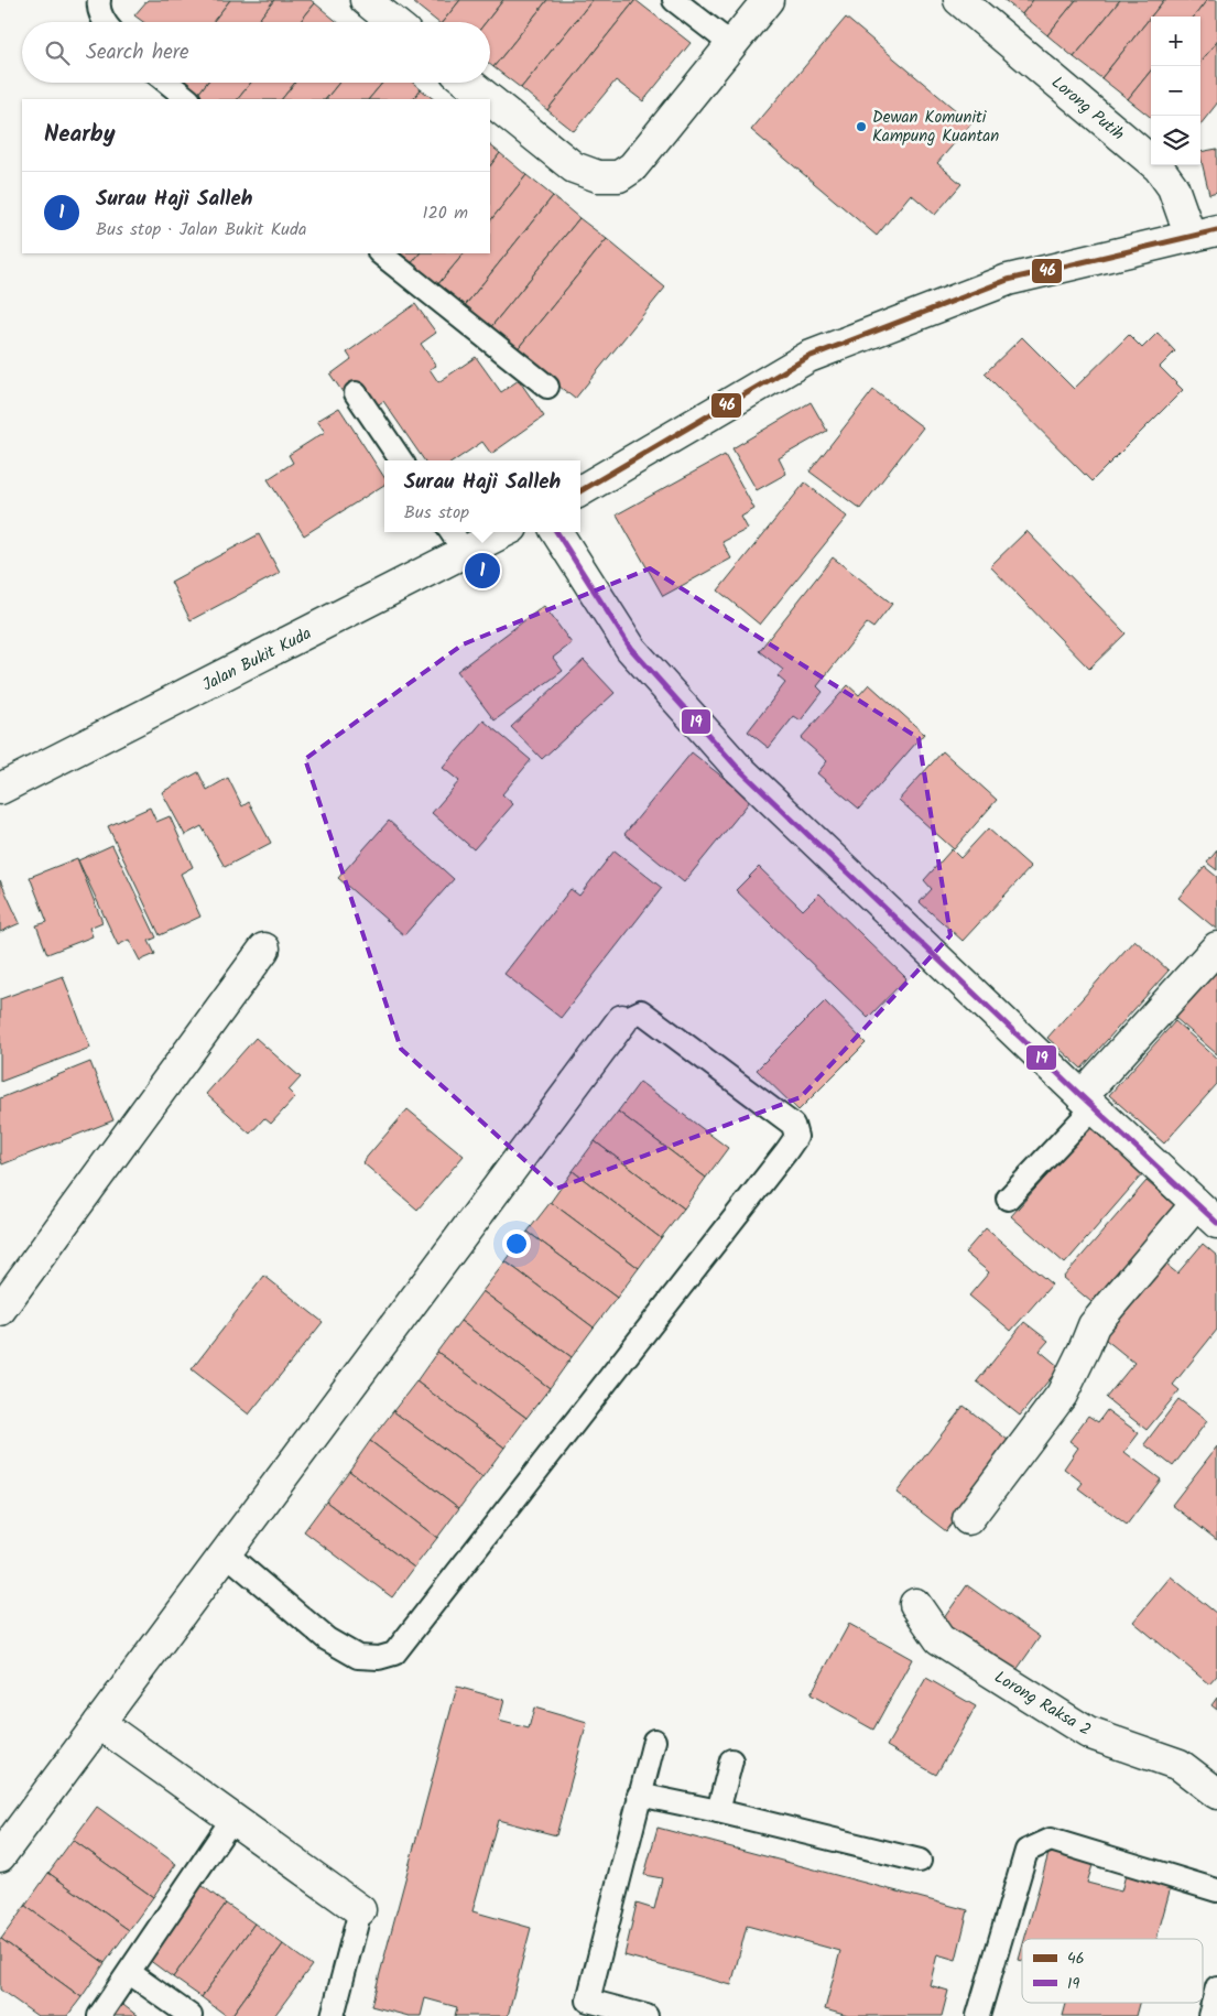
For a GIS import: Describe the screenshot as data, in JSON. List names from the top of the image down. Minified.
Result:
{"streets":{"street":["Lorong Putih","Jalan Bukit Kuda","Lorong Raksa 2"]},"places":["Dewan Komuniti Kampung Kuantan"],"lines":["transit line 46","transit line 19"],"legend":["46","19"],"page":{"map_buttons":["+","−"],"search":"Search here","heading":"Nearby","list":[{"mark":"1","name":"Surau Haji Salleh","note":"Bus stop · Jalan Bukit Kuda","value":"120 m"}],"popup":["Surau Haji Salleh","Bus stop"],"pins":"1"}}
